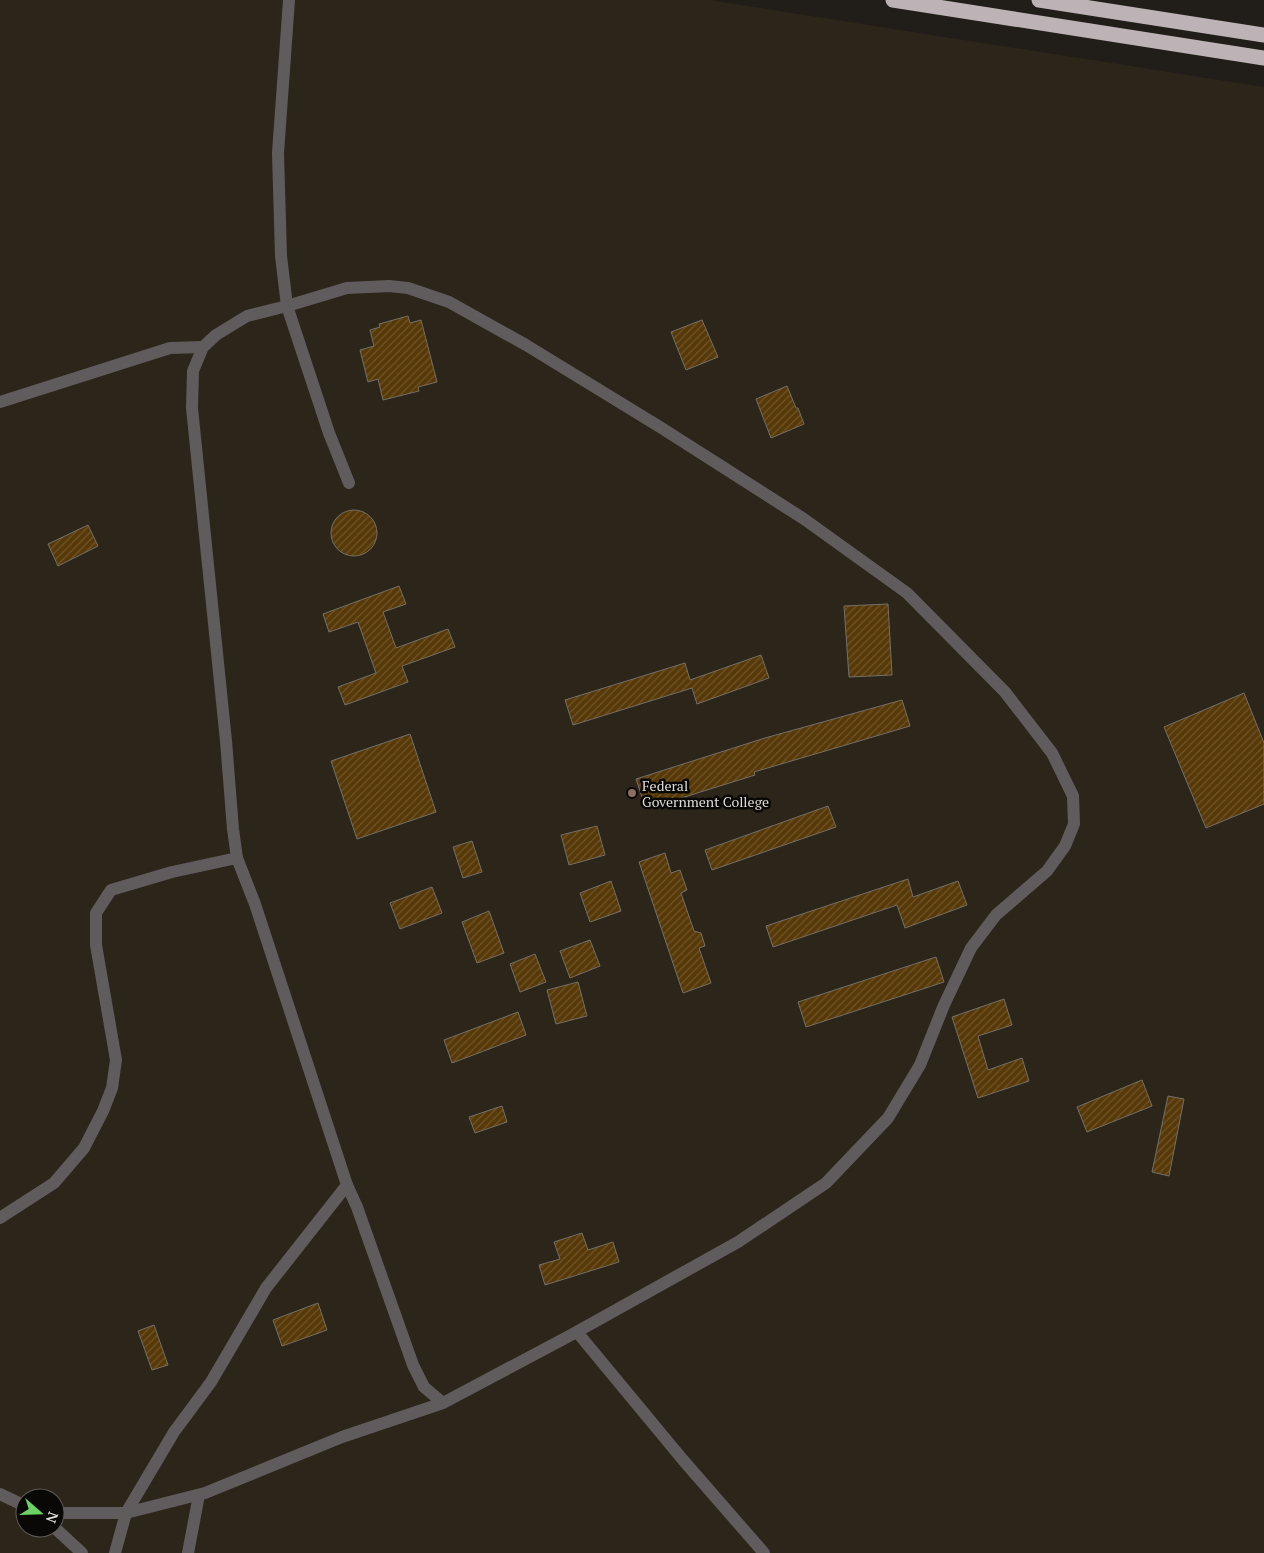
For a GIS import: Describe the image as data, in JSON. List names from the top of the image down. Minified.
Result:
{"places":["Federal Government College"],"north":"right"}
